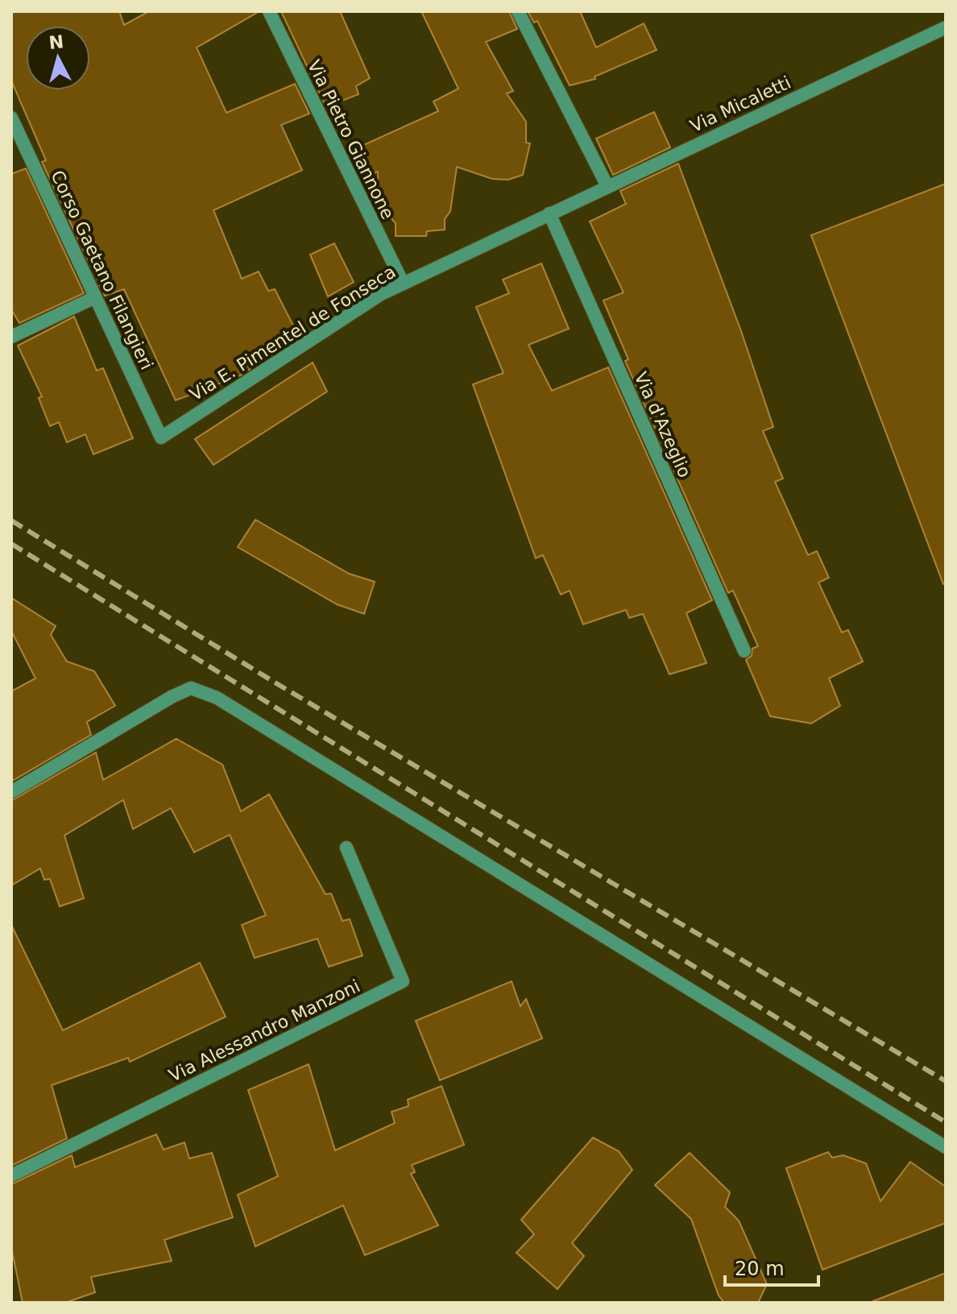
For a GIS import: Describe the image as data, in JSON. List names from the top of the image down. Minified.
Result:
{"streets":{"street":["Via Micaletti","Via Pietro Giannone","Corso Gaetano Filangieri","Via E. Pimentel de Fonseca","Via d'Azeglio","Via Alessandro Manzoni"]},"crossings":[["Via Micaletti","Via E. Pimentel de Fonseca"],["Via Micaletti","Via d'Azeglio"],["Via Pietro Giannone","Via E. Pimentel de Fonseca"],["Corso Gaetano Filangieri","Via E. Pimentel de Fonseca"],["Via E. Pimentel de Fonseca","Via d'Azeglio"]],"scale_bar":"20 m","north":"top"}
